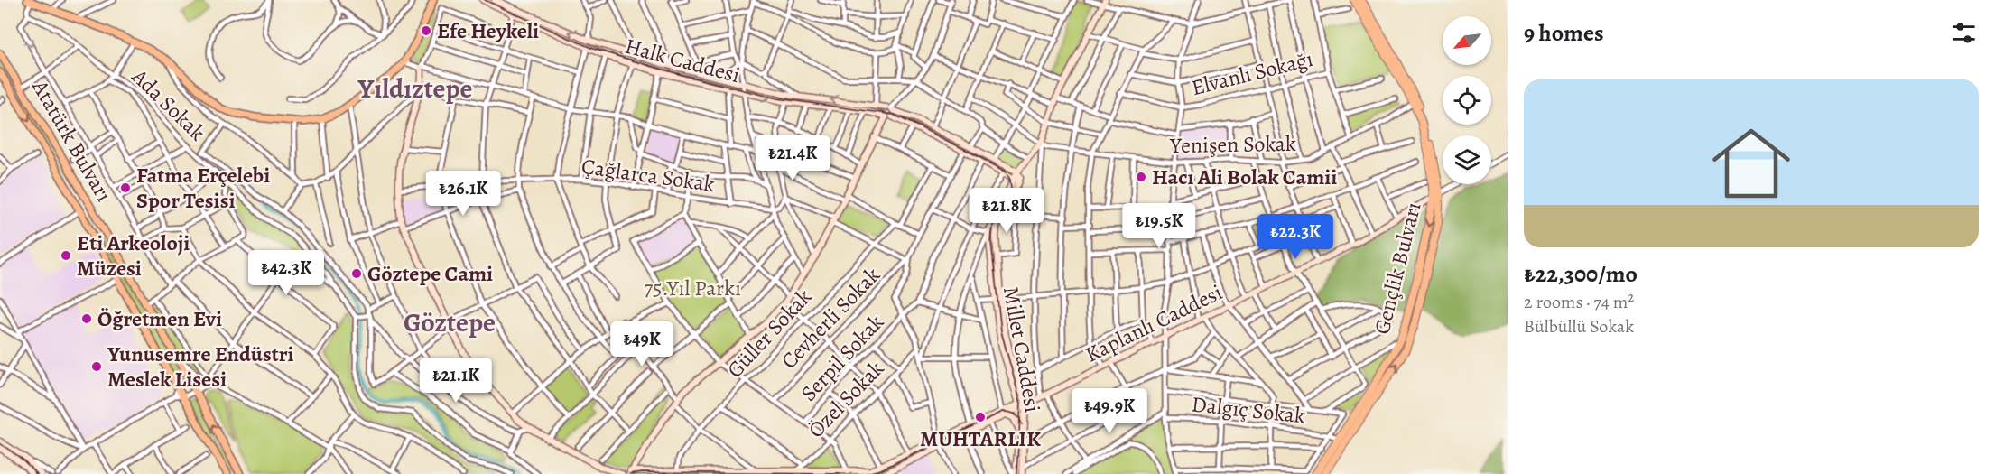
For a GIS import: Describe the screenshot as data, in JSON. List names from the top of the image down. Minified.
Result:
{"streets":{"highway":["Gençlik Bulvarı"],"main road":["Halk Caddesi","Atatürk Bulvarı","Kaplanlı Caddesi","Millet Caddesi"],"street":["Elvanlı Sokağı","Ada Sokak","Yenişen Sokak","Çağlarca Sokak","Cevherli Sokak","Güller Sokak","Serpil Sokak","Özel Sokak","Dalgıç Sokak"]},"crossings":[["Halk Caddesi","Millet Caddesi"],["Yenişen Sokak","Gençlik Bulvarı"],["Gençlik Bulvarı","Kaplanlı Caddesi"],["Gençlik Bulvarı","Dalgıç Sokak"],["Kaplanlı Caddesi","Güller Sokak"],["Kaplanlı Caddesi","Millet Caddesi"],["Kaplanlı Caddesi","Özel Sokak"]],"districts":["Yıldıztepe","Göztepe"],"parks":["75.Yıl Parkı"],"places":["Efe Heykeli","Hacı Ali Bolak Camii","Fatma Erçelebi Spor Tesisi","Eti Arkeoloji Müzesi","Göztepe Cami","Öğretmen Evi","Yunusemre Endüstri Meslek Lisesi","MUHTARLIK"],"north":"bottom left","page":{"heading":"9 homes","list":[{"name":"₺22,300/mo","note":"2 rooms · 74 m² · Bülbüllü Sokak"}],"price":["₺21.4K","₺26.1K","₺21.8K","₺19.5K","₺22.3K","₺42.3K","₺49K","₺21.1K","₺49.9K"]}}
